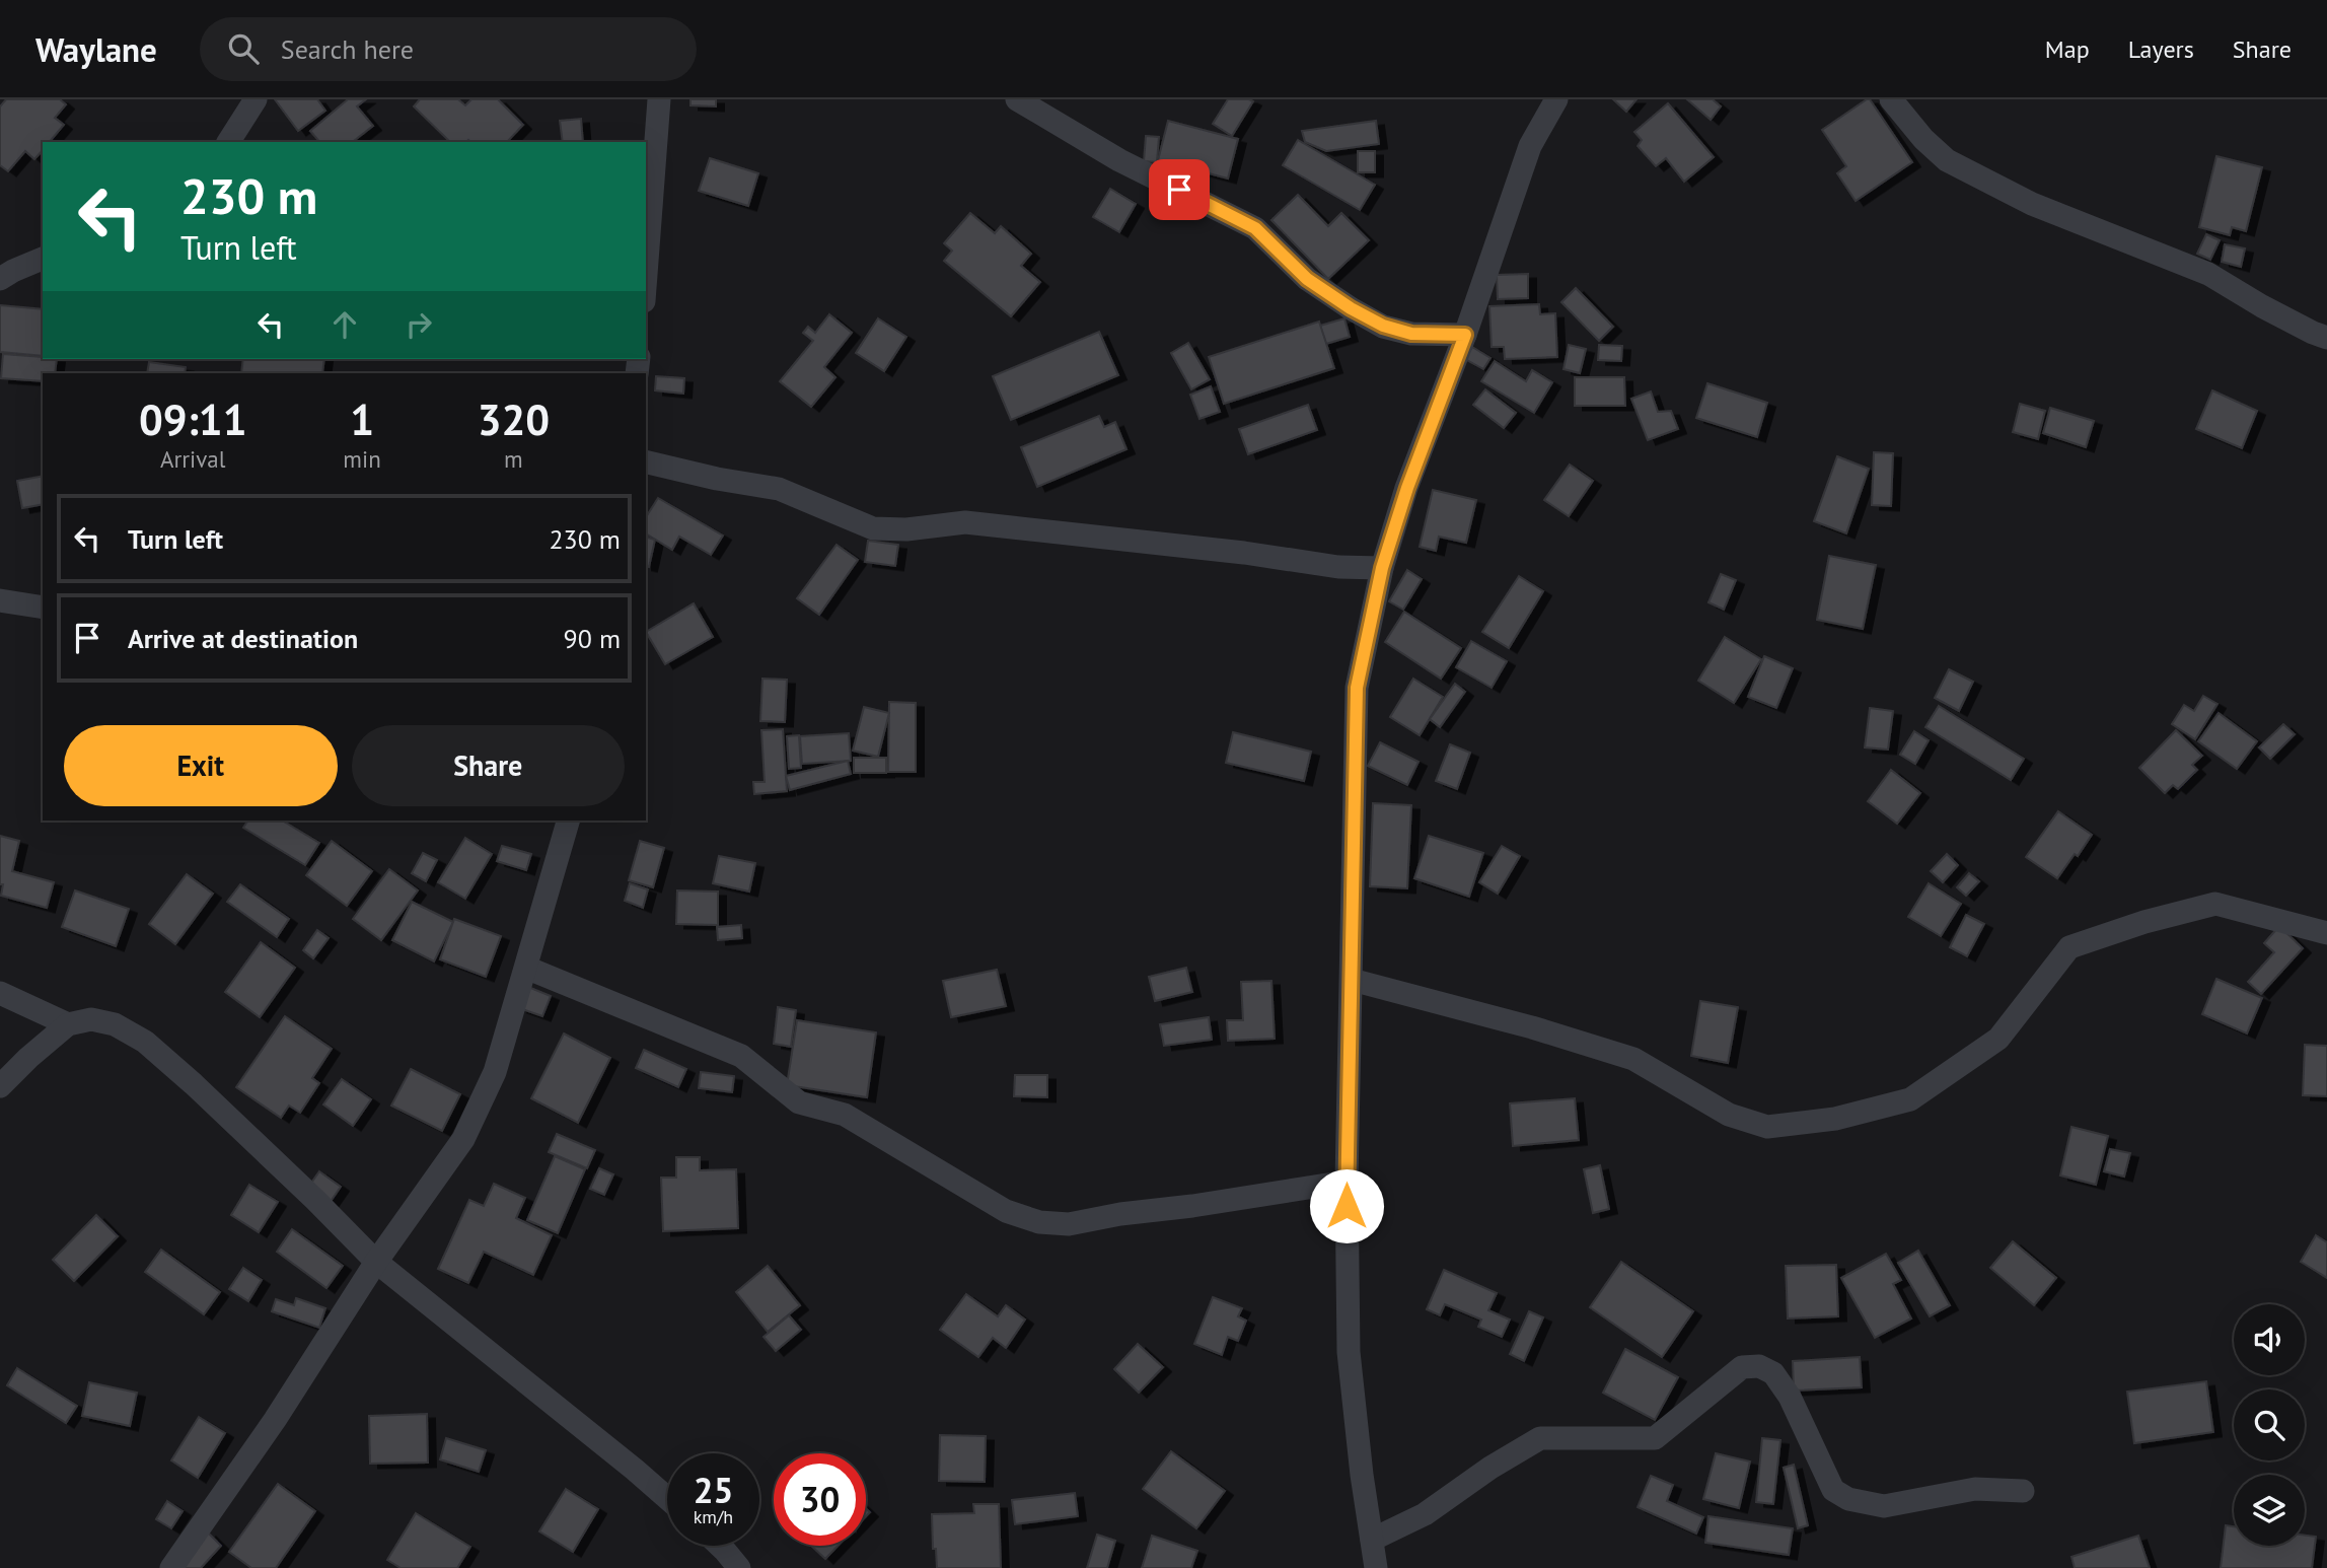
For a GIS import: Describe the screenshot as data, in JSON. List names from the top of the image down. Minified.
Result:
{"page":{"header":"Waylane","search":"Search here","nav":["Map","Layers","Share"],"turn":["230 m","Turn left"],"eta":["09:11","Arrival","1","min","320","m"],"list":[{"name":"Turn left","value":"230 m"},{"name":"Arrive at destination","value":"90 m"}],"buttons":["Exit","Share"],"speed":"25 km/h","limit":"30"}}
